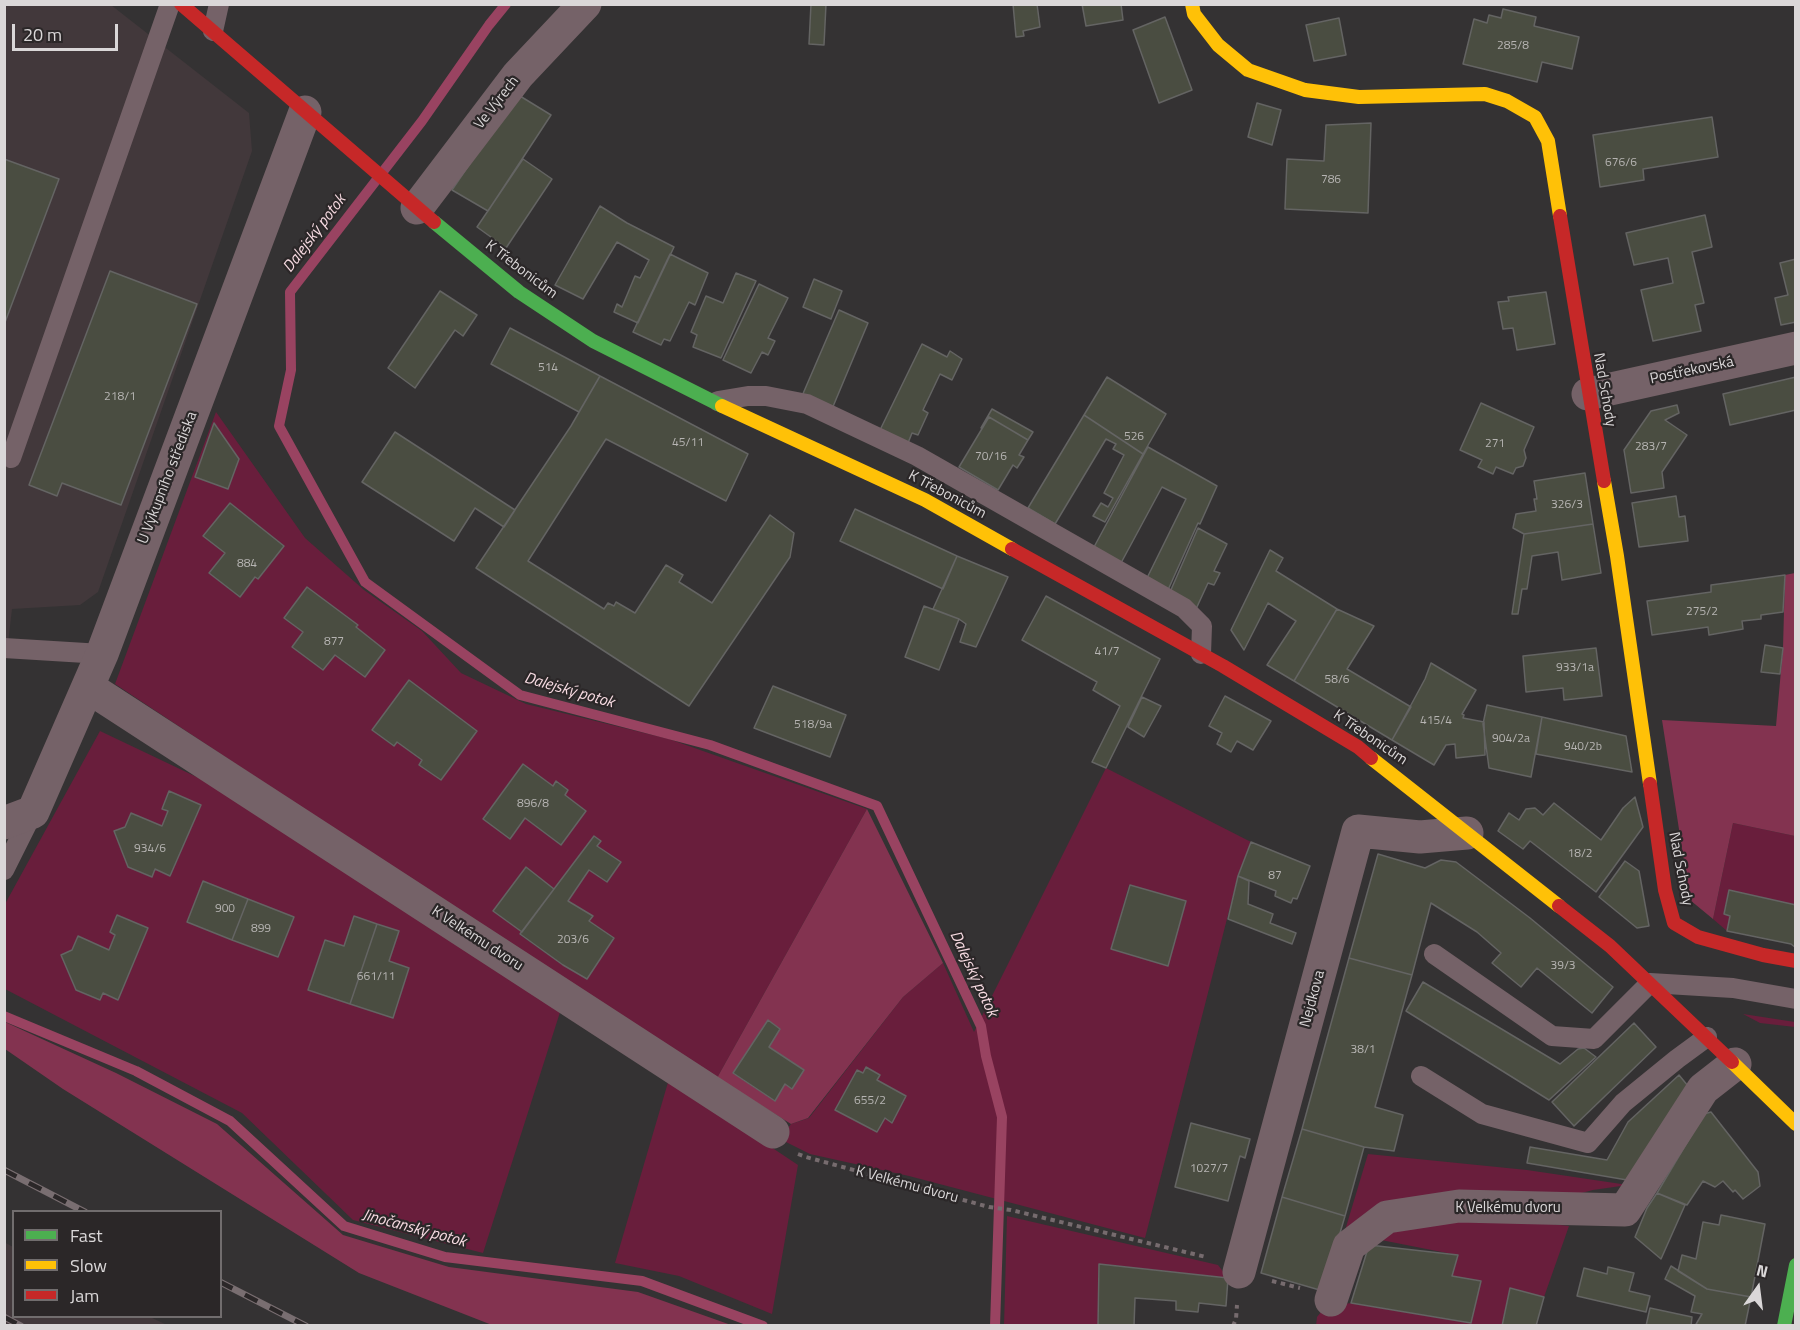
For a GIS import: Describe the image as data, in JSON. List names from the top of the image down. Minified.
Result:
{"streets":{"street":["Ve Výrech","K Třebonicům","Postřekovská","Nad Schody","U Výkupního střediska","K Velkému dvoru","Nejdkova"]},"crossings":[["Ve Výrech","K Třebonicům"],["K Třebonicům","U Výkupního střediska"],["K Třebonicům","K Velkému dvoru"],["K Třebonicům","Nejdkova"],["Postřekovská","Nad Schody"],["U Výkupního střediska","K Velkému dvoru"],["K Velkému dvoru","Nejdkova"]],"water":["Dalejský potok","Jinočanský potok"],"house_numbers":["285/8","676/6","786","514","218/1","526","45/11","271","283/7","70/16","326/3","884","275/2","877","41/7","933/1a","58/6","415/4","518/9a","904/2a","940/2b","896/8","934/6","18/2","87","900","899","203/6","39/3","661/11","38/1","655/2","1027/7"],"legend":["Fast","Slow","Jam"],"scale_bar":"20 m","north":"top"}
